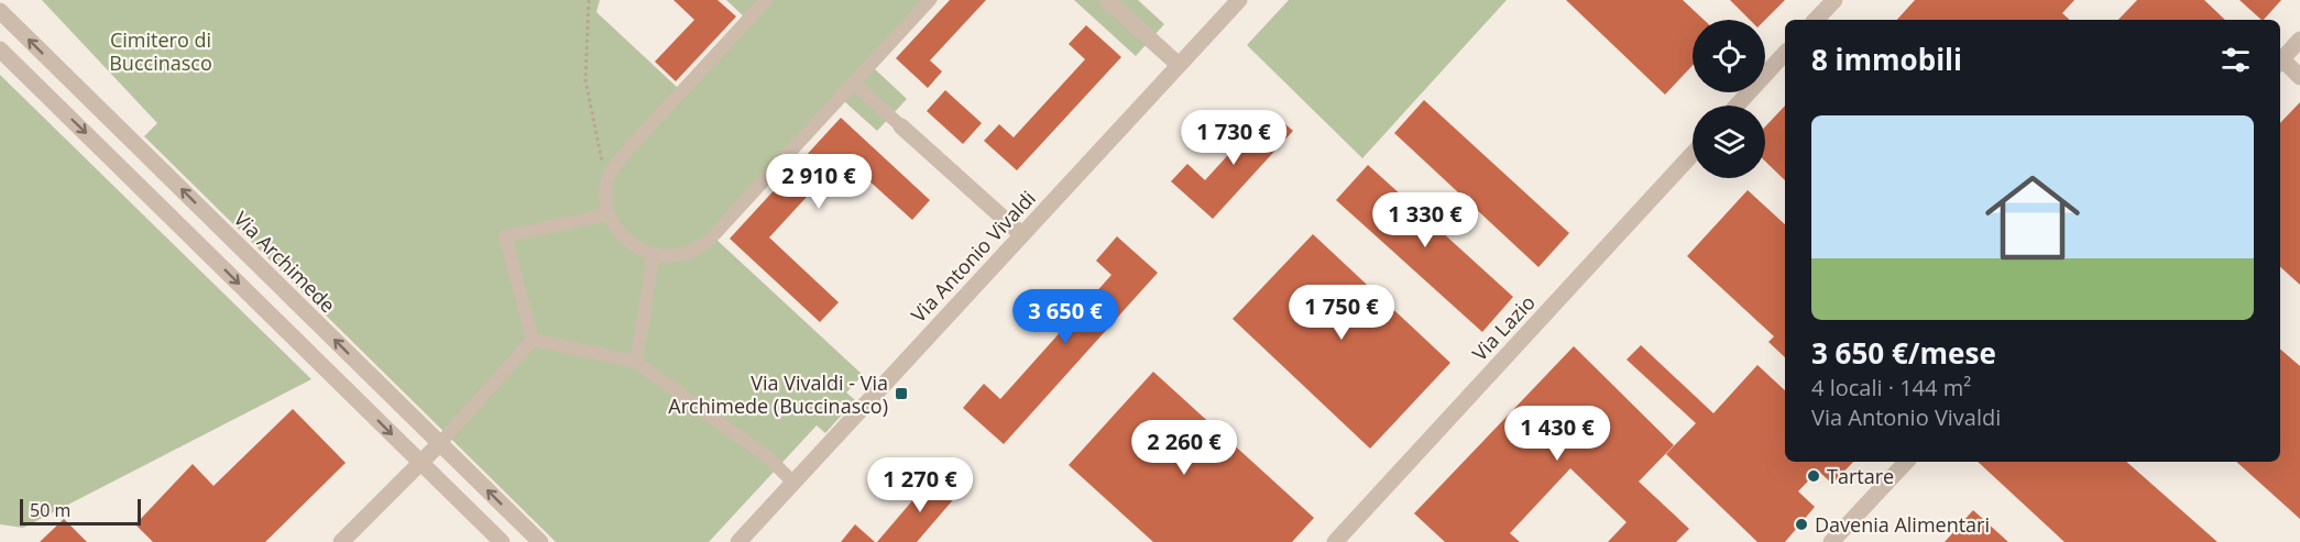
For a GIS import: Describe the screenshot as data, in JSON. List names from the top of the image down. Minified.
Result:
{"streets":{"street":["Via Antonio Vivaldi","Via Archimede","Via Lazio"]},"parks":["Cimitero di Buccinasco"],"places":{"transit":["Via Vivaldi - Via Archimede (Buccinasco)"],"other":["Tartare","Davenia Alimentari"]},"scale_bar":"50 m","page":{"heading":"8 immobili","list":[{"name":"3 650 €/mese","note":"4 locali · 144 m² · Via Antonio Vivaldi"}],"price":["1 730 €","2 910 €","1 330 €","1 750 €","3 650 €","1 430 €","2 260 €","1 270 €"],"scale":"50 m"}}
